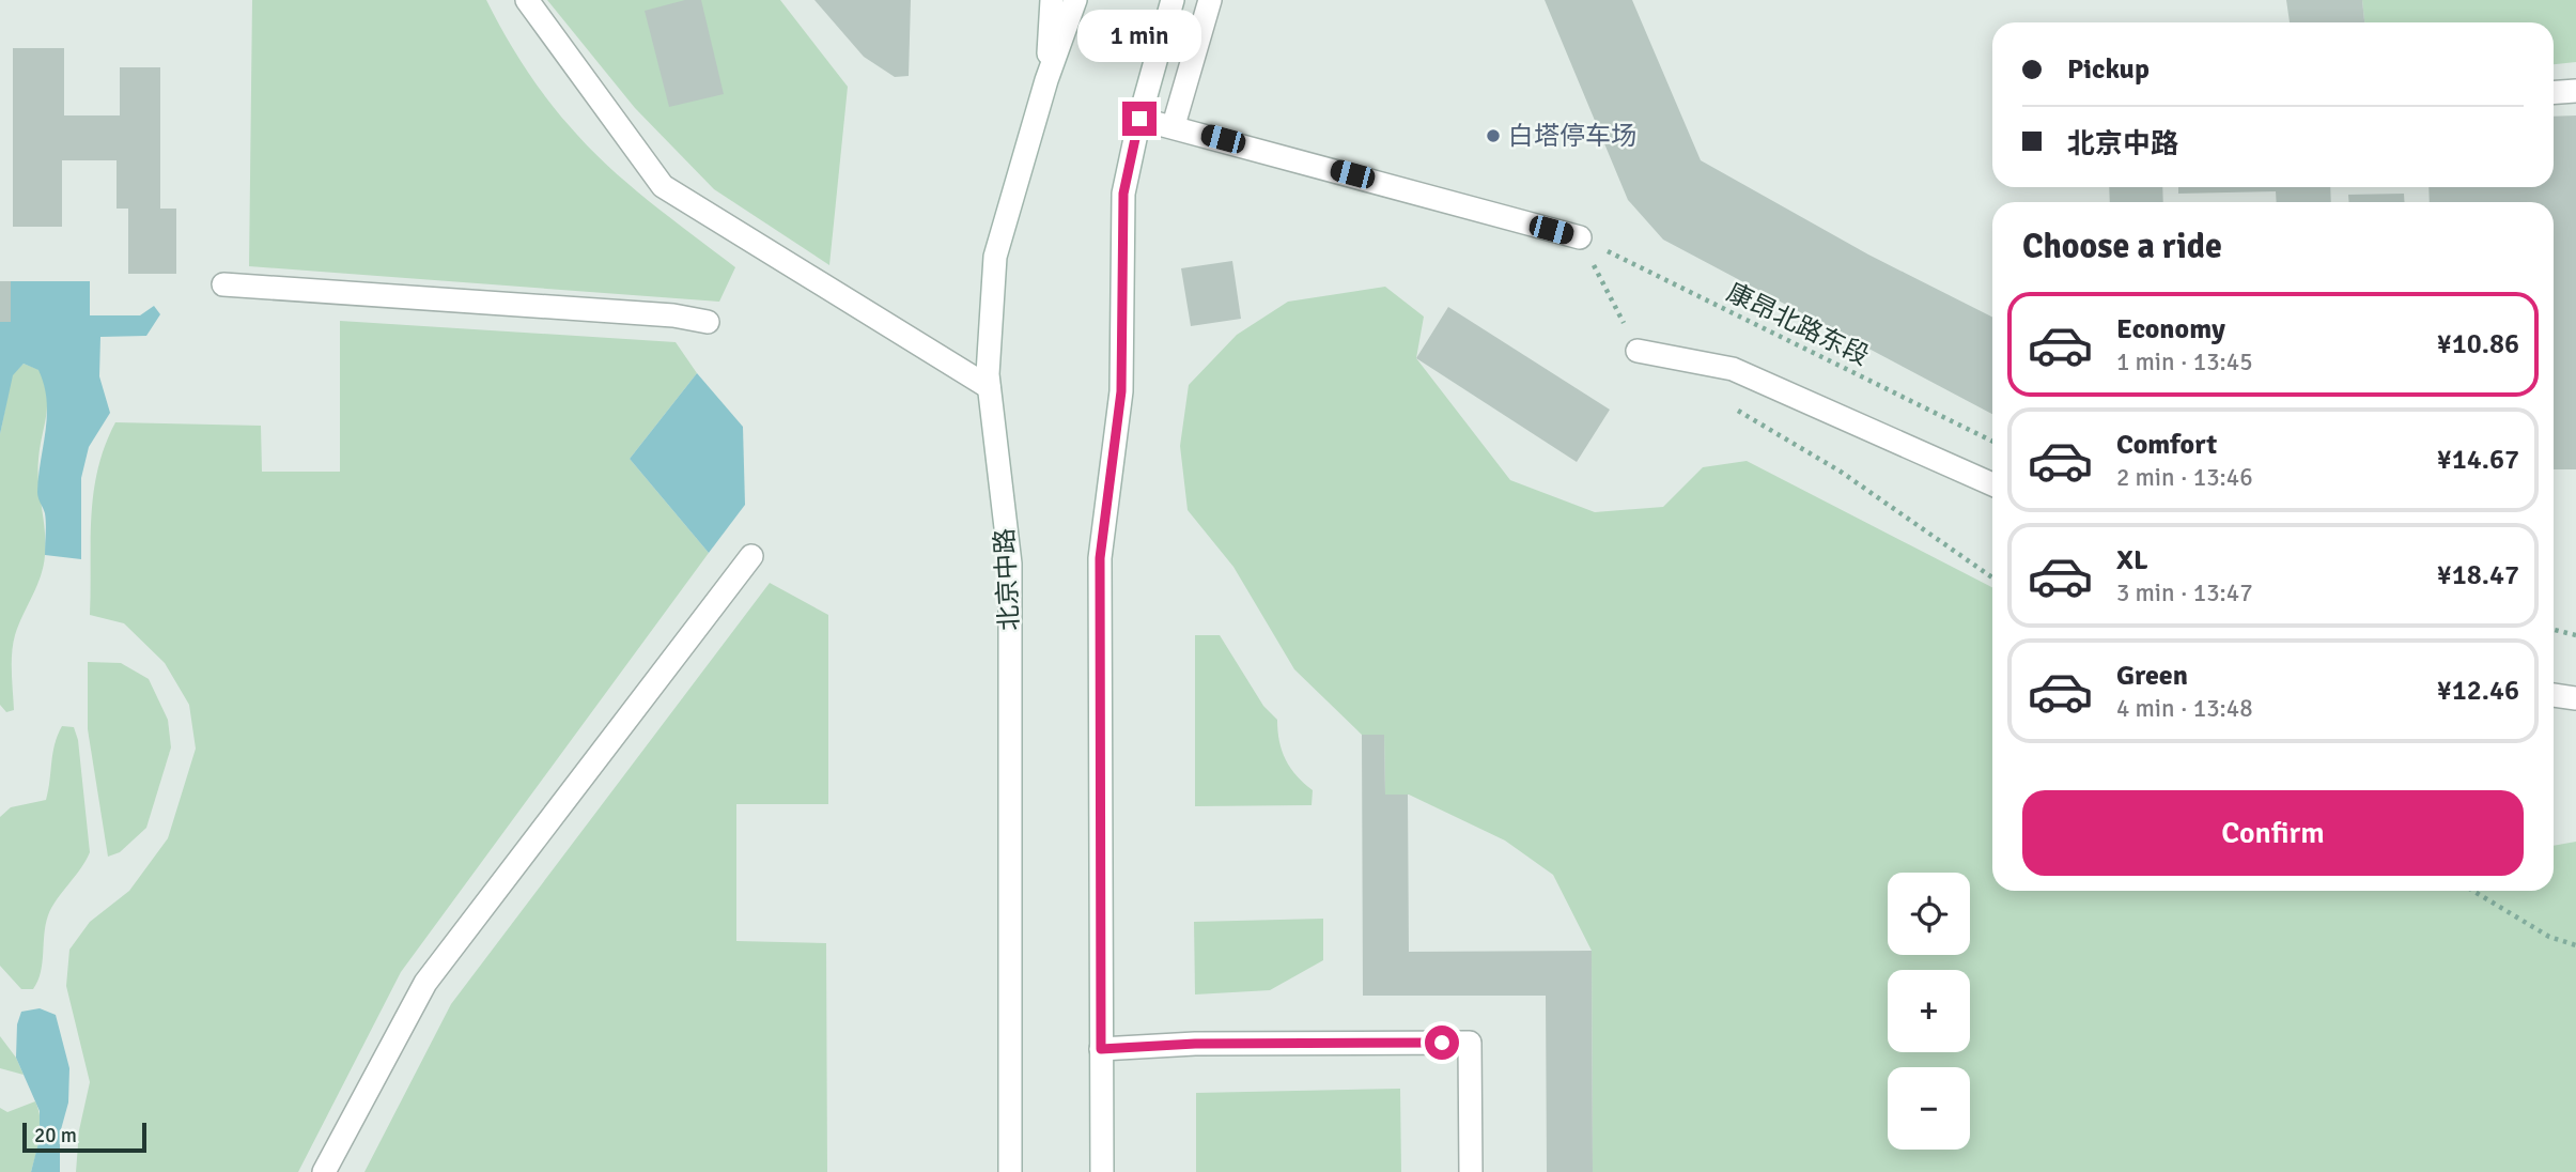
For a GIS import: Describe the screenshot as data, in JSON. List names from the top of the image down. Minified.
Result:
{"streets":{"main road":["北京中路"],"path":["康昂北路东段"]},"places":["白塔停车场"],"scale_bar":"20 m","page":{"bubble":"1 min","banner":["Pickup","北京中路"],"heading":"Choose a ride","list":[{"name":"Economy","note":"1 min · 13:45","value":"¥10.86"},{"name":"Comfort","note":"2 min · 13:46","value":"¥14.67"},{"name":"XL","note":"3 min · 13:47","value":"¥18.47"},{"name":"Green","note":"4 min · 13:48","value":"¥12.46"}],"buttons":"Confirm","map_buttons":["+","−"],"scale":"20 m"}}
